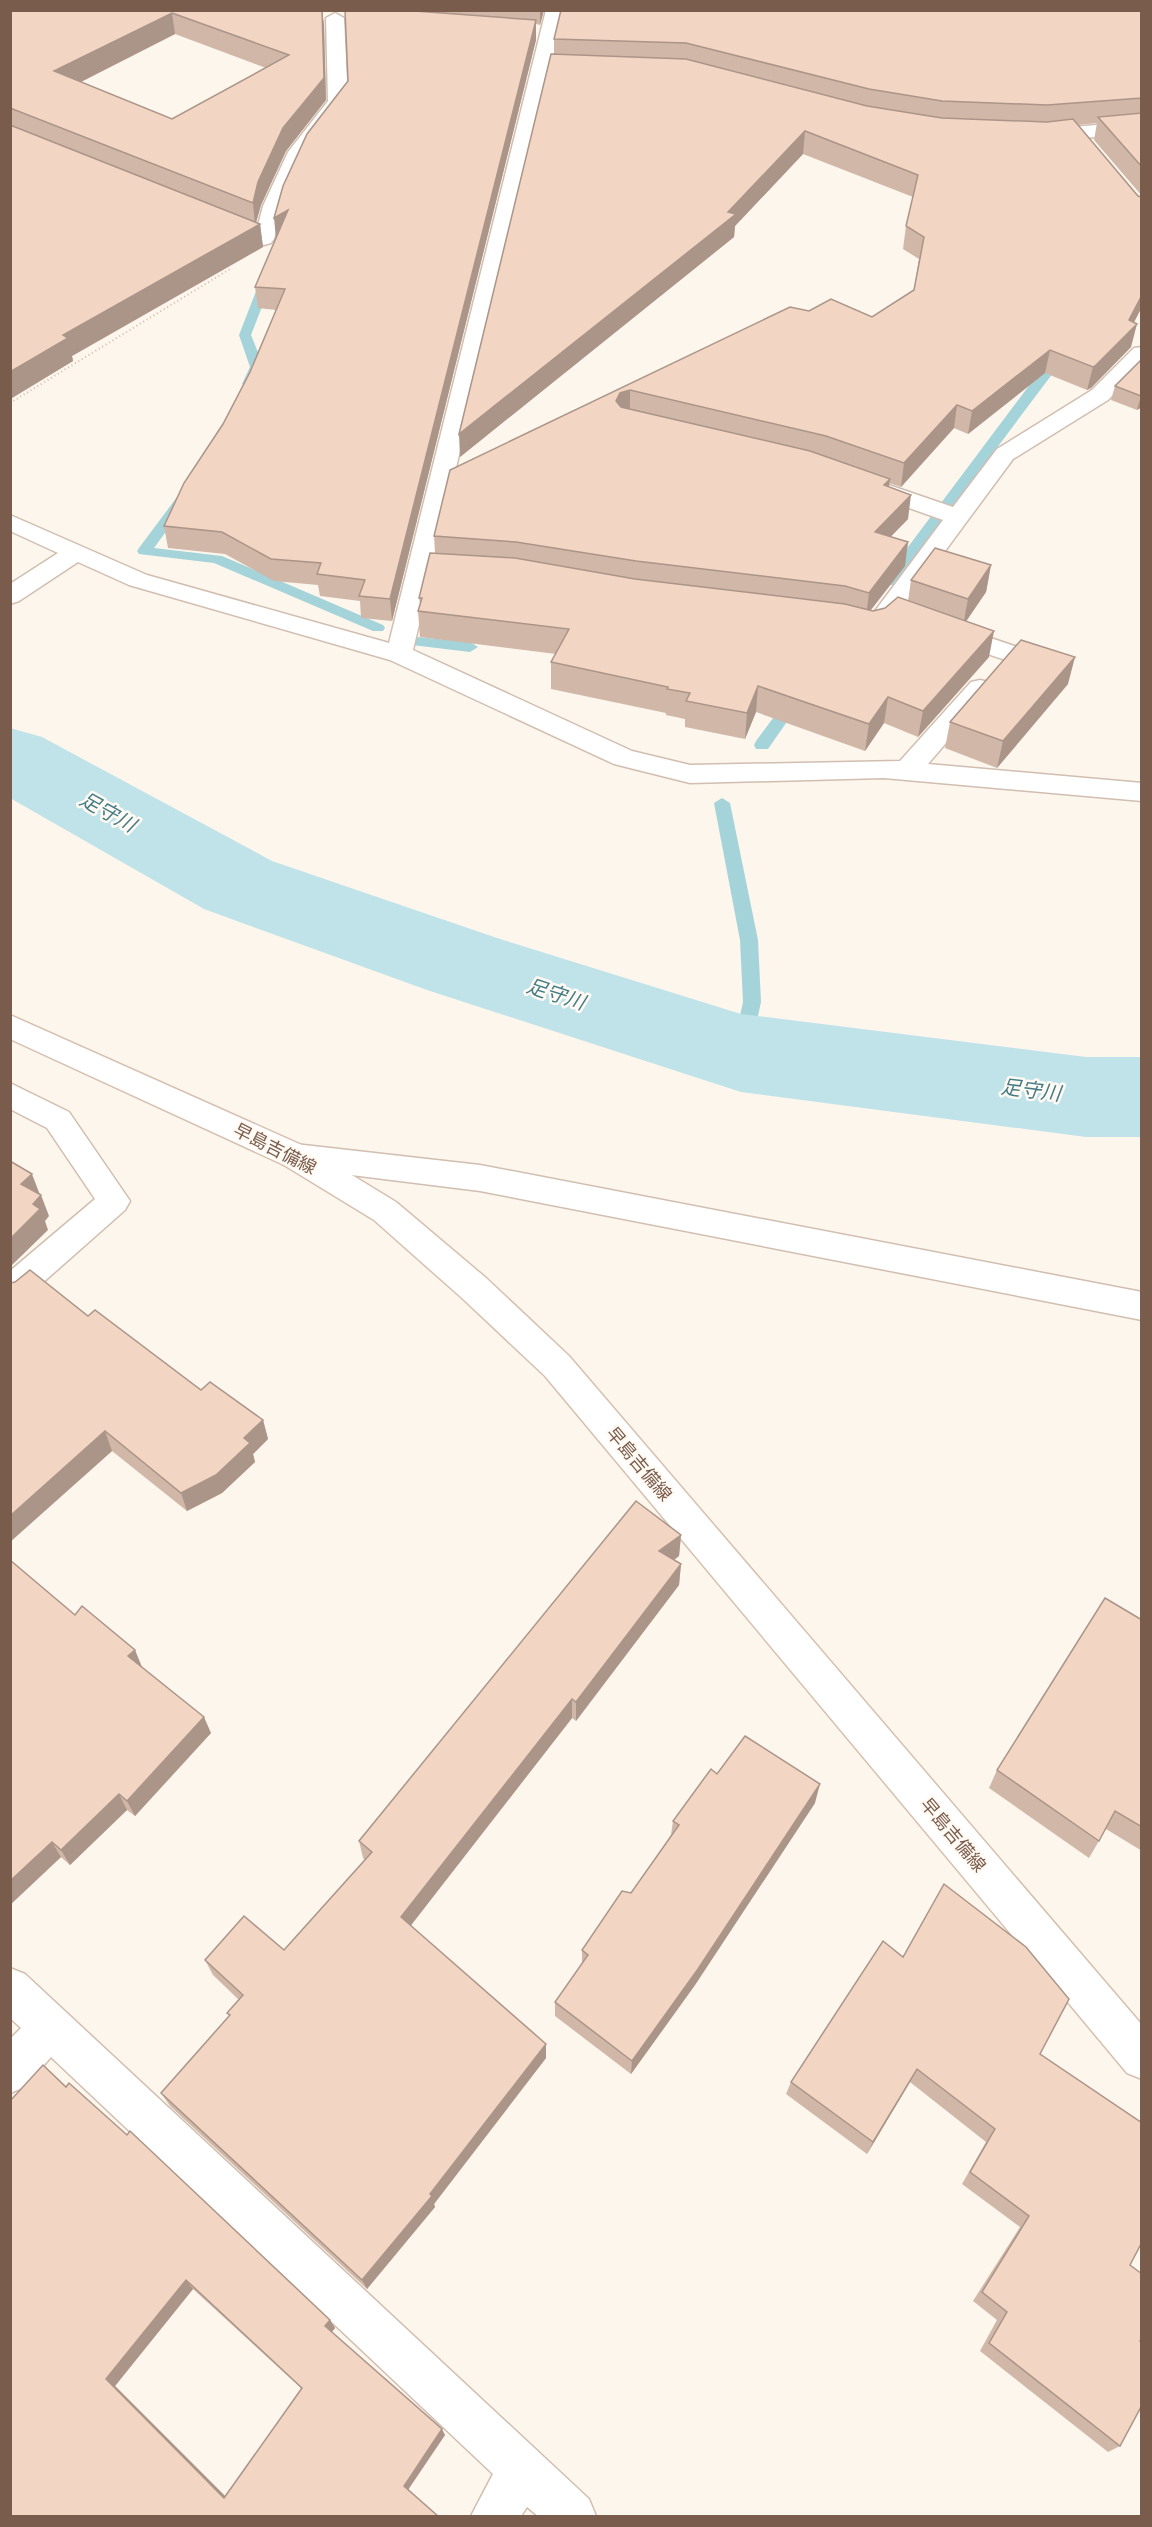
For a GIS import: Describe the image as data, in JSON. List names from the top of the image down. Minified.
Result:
{"streets":{"street":["早島吉備線"]},"water":["足守川"]}
